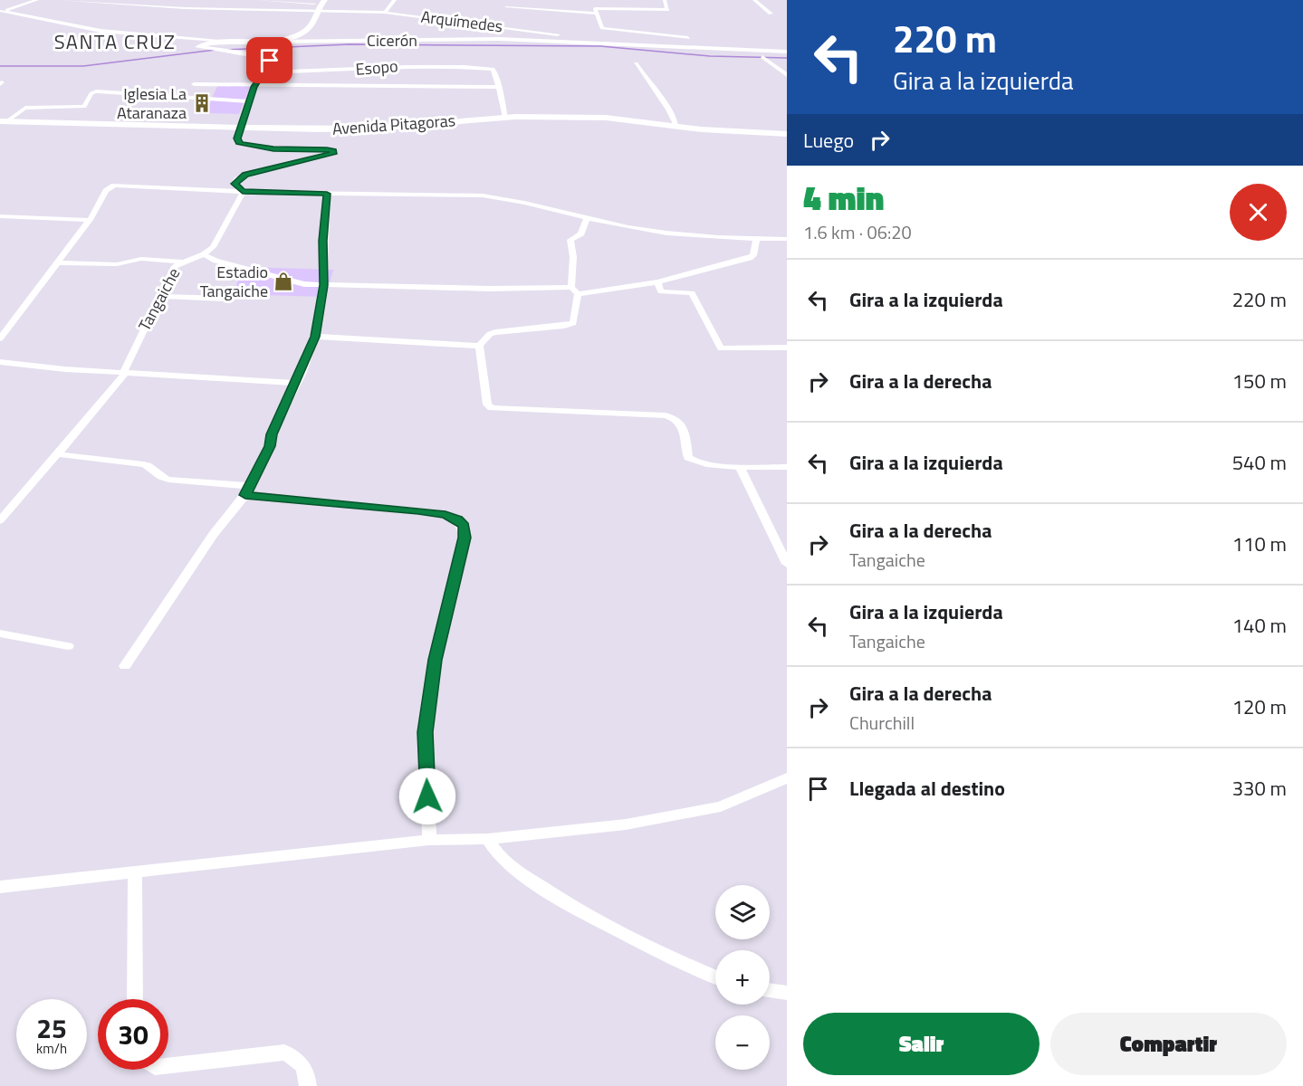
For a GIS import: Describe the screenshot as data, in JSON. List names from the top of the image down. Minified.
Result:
{"streets":{"main road":["Avenida Pitagoras"],"street":["Arquímedes","Cicerón","Esopo","Tangaiche"]},"crossings":[["Arquímedes","Cicerón"],["Avenida Pitagoras","Tangaiche"]],"districts":["SANTA CRUZ"],"places":{"building":["Iglesia La Ataranaza"],"shop":["Estadio Tangaiche"]},"page":{"turn":["220 m","Gira a la izquierda"],"then":"Luego","heading":["4 min","1.6 km · 06:20"],"list":[{"name":"Gira a la izquierda","value":"220 m"},{"name":"Gira a la derecha","value":"150 m"},{"name":"Gira a la izquierda","value":"540 m"},{"name":"Gira a la derecha","note":"Tangaiche","value":"110 m"},{"name":"Gira a la izquierda","note":"Tangaiche","value":"140 m"},{"name":"Gira a la derecha","note":"Churchill","value":"120 m"},{"name":"Llegada al destino","value":"330 m"}],"map_buttons":["+","−"],"speed":"25 km/h","limit":"30","buttons":["Salir","Compartir"]}}
